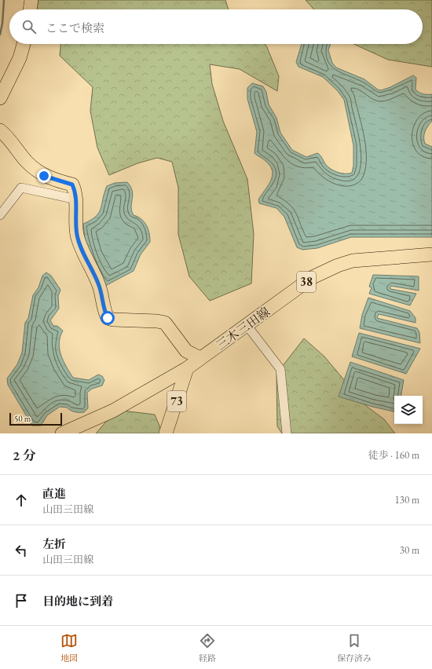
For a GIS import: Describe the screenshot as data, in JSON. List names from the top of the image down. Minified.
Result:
{"streets":{"main road":["38","三木三田線","73"]},"crossings":[["三木三田線","73"]],"scale_bar":"50 m","page":{"search":"ここで検索","scale":"50 m","heading":["2 分","徒歩 · 160 m"],"list":[["直進","山田三田線","130 m"],["左折","山田三田線","30 m"],"目的地に到着"],"nav":["地図","経路","保存済み"]}}
